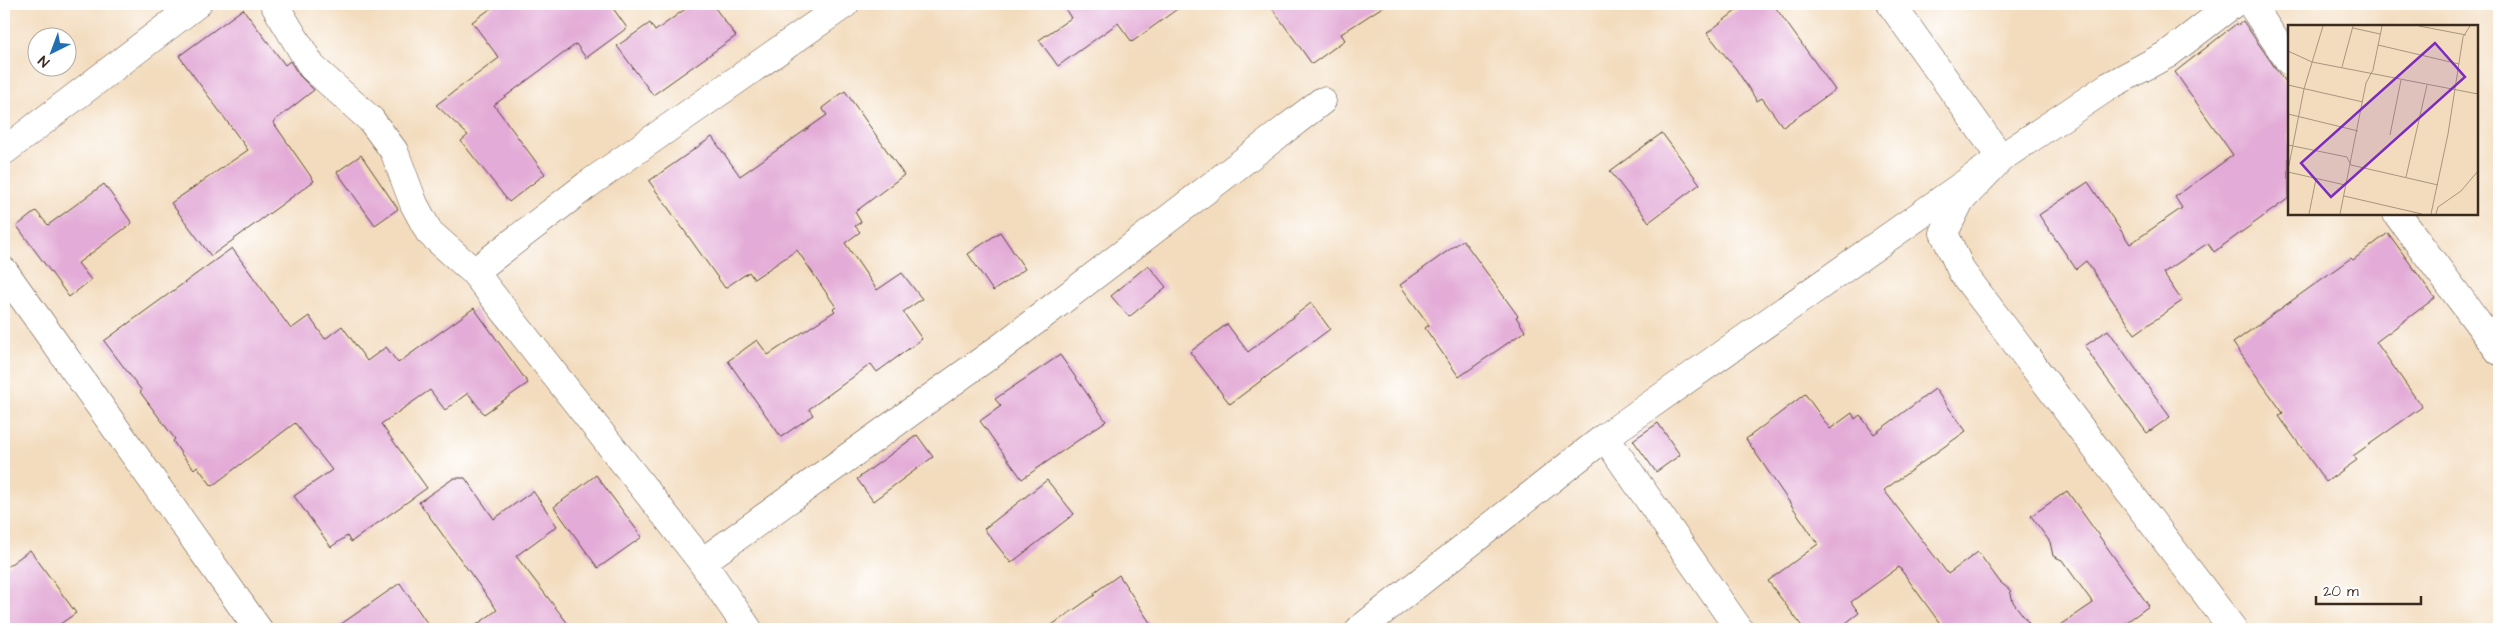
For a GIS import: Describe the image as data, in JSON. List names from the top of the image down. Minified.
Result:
{"scale_bar":"20 m","north":"bottom left"}
